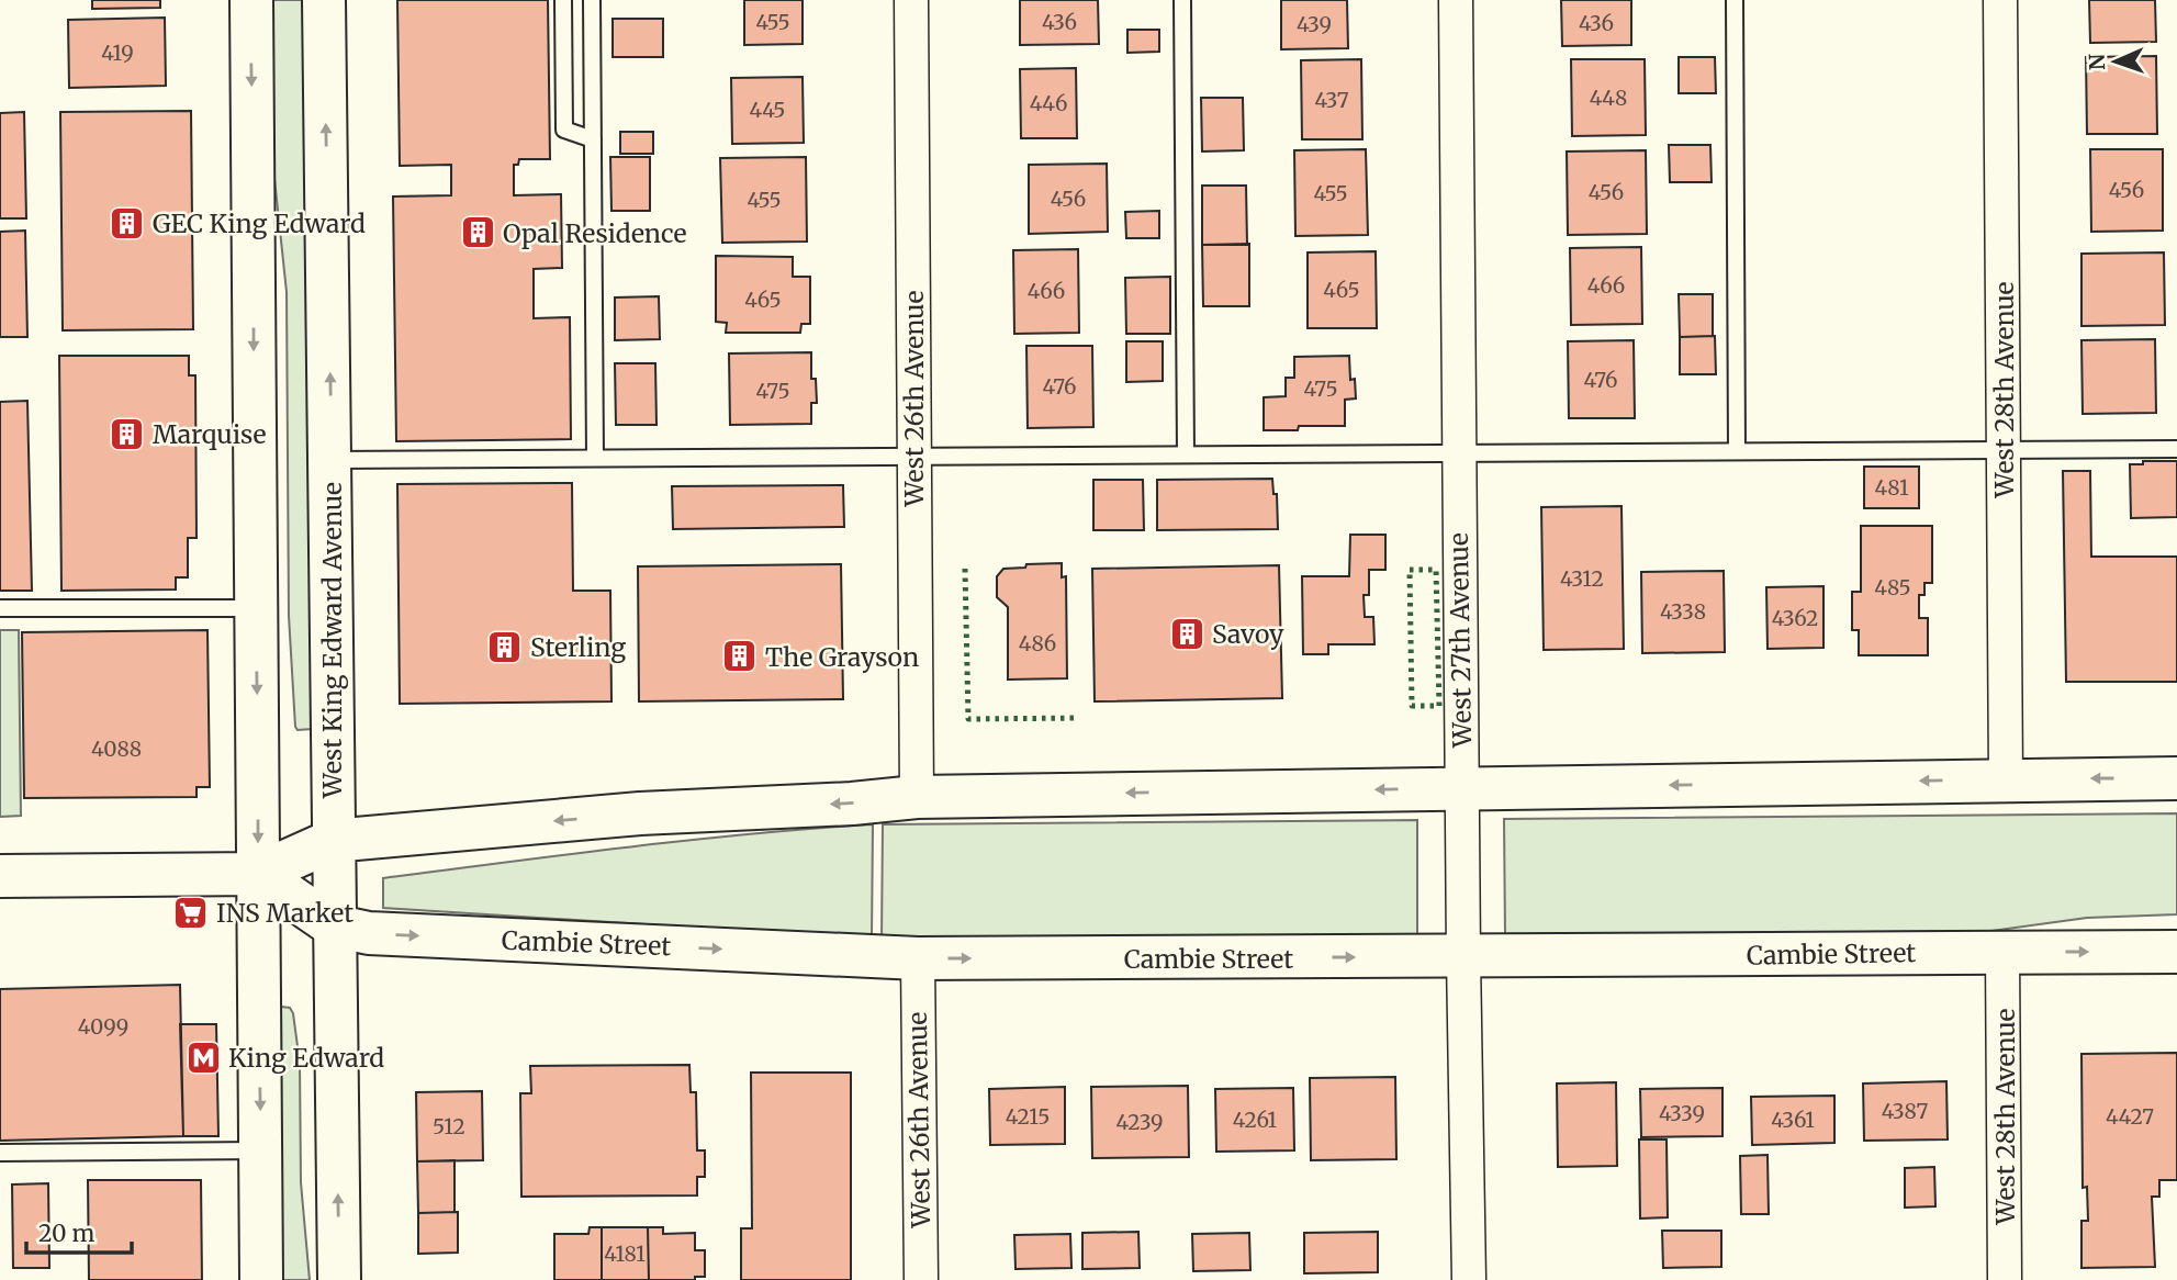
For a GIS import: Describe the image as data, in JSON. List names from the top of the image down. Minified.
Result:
{"streets":{"main road":["West King Edward Avenue","Cambie Street"],"street":["West 28th Avenue","West 26th Avenue","West 27th Avenue"]},"crossings":[["West 28th Avenue","Cambie Street"],["West 26th Avenue","Cambie Street"],["West King Edward Avenue","Cambie Street"],["West 27th Avenue","Cambie Street"]],"places":{"building":["GEC King Edward","Opal Residence","Marquise","Savoy","Sterling","The Grayson"],"supermarket":["INS Market"],"metro station":["King Edward"]},"house_numbers":["455","436","436","439","419","448","437","446","445","456","456","455","456","455","466","465","466","465","476","476","475","475","481","4312","485","4338","4362","486","4088","4099","4387","4339","4215","4427","4261","4361","4239","512","4181"],"scale_bar":"20 m","north":"left"}
